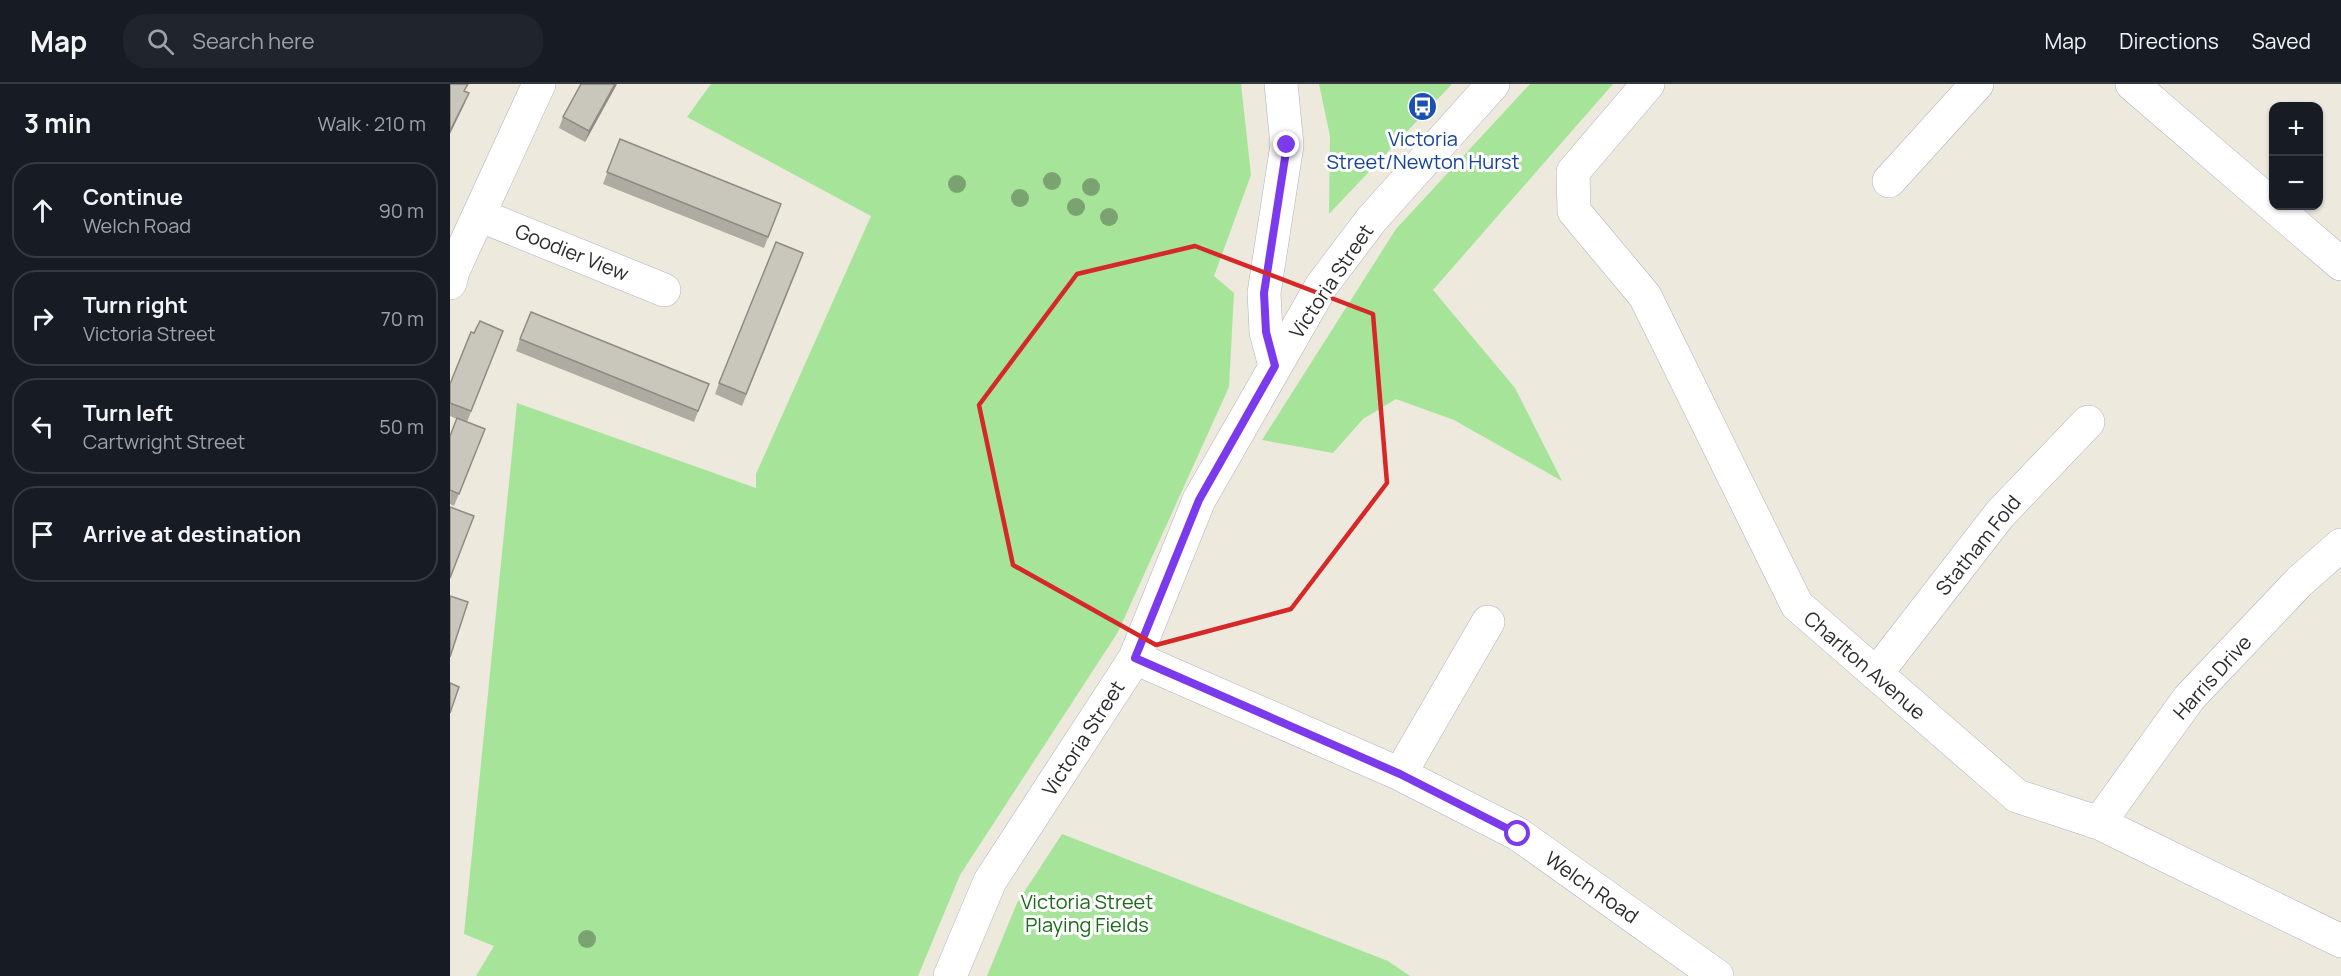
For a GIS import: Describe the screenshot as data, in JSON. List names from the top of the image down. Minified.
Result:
{"streets":{"street":["Goodier View","Victoria Street","Statham Fold","Charlton Avenue","Harris Drive","Welch Road"]},"crossings":[["Victoria Street","Welch Road"],["Statham Fold","Charlton Avenue"],["Charlton Avenue","Harris Drive"]],"parks":["Victoria Street Playing Fields"],"places":{"bus stop":["Victoria Street/Newton Hurst"]},"page":{"header":"Map","search":"Search here","nav":["Map","Directions","Saved"],"heading":["3 min","Walk · 210 m"],"map_buttons":["+","−"],"list":[["Continue","Welch Road","90 m"],["Turn right","Victoria Street","70 m"],["Turn left","Cartwright Street","50 m"],"Arrive at destination"]}}
